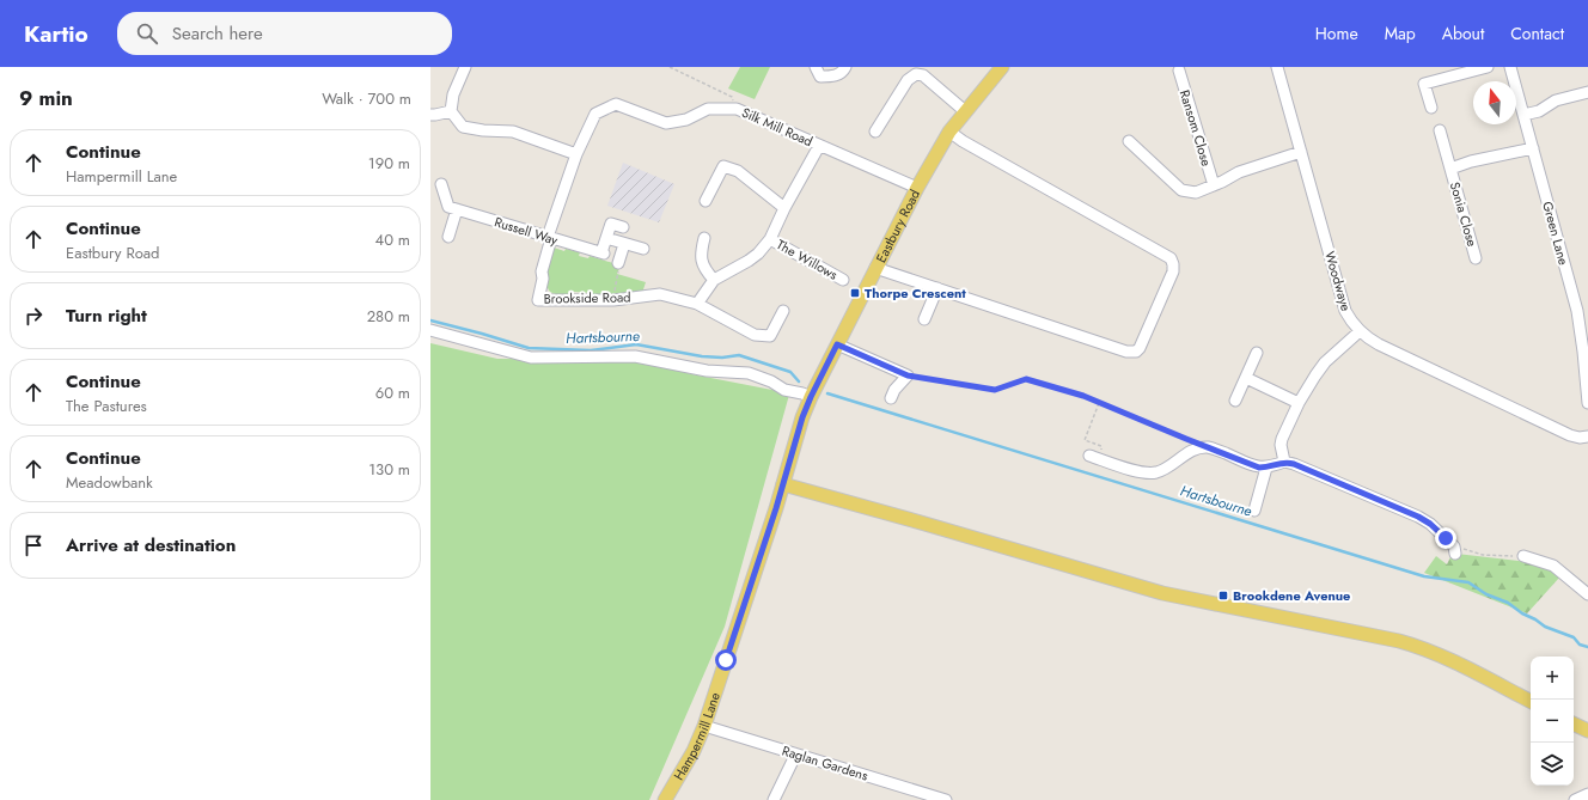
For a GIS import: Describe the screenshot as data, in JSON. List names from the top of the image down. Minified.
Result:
{"streets":{"main road":["Eastbury Road","Hampermill Lane"],"street":["Silk Mill Road","Ransom Close","Sonia Close","Russell Way","Green Lane","The Willows","Woodwaye","Brookside Road","Raglan Gardens"]},"crossings":[["Silk Mill Road","Eastbury Road"],["Silk Mill Road","Russell Way"],["Silk Mill Road","Brookside Road"],["Sonia Close","Green Lane"],["Eastbury Road","Hampermill Lane"],["Russell Way","Brookside Road"],["Hampermill Lane","Raglan Gardens"]],"water":["Hartsbourne"],"places":{"transit":["Thorpe Crescent","Brookdene Avenue"]},"north":"top","page":{"header":"Kartio","search":"Search here","nav":["Home","Map","About","Contact"],"heading":["9 min","Walk · 700 m"],"list":[["Continue","Hampermill Lane","190 m"],["Continue","Eastbury Road","40 m"],["Turn right","280 m"],["Continue","The Pastures","60 m"],["Continue","Meadowbank","130 m"],"Arrive at destination"],"map_buttons":["+","−"]}}
